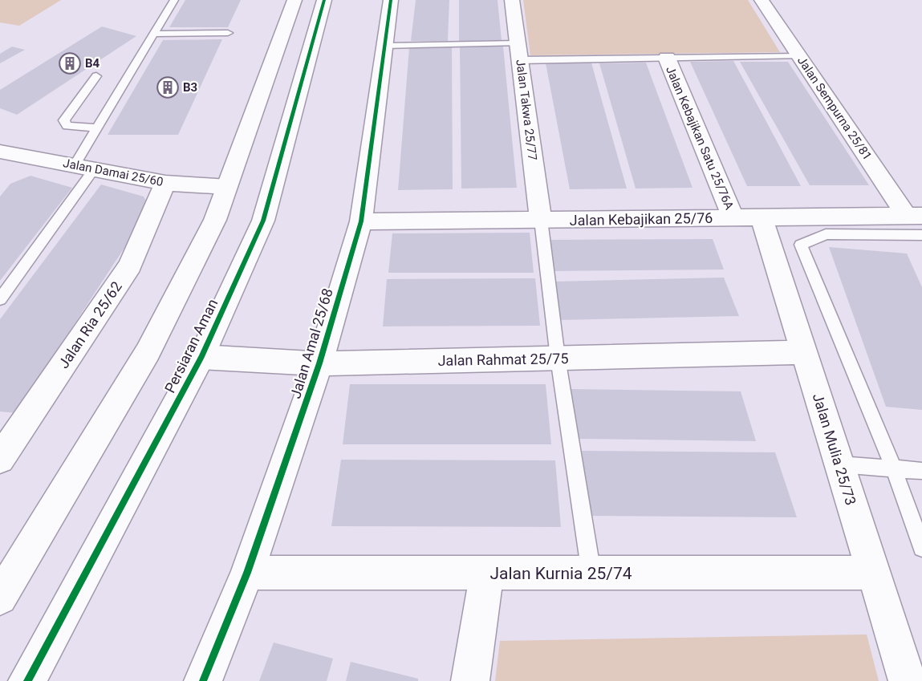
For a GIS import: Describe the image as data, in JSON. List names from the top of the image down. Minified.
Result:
{"streets":{"street":["Jalan Sempurna 25/81","Jalan Takwa 25/77","Jalan Kebajikan Satu 25/76A","Jalan Damai 25/60","Jalan Kebajikan 25/76","Jalan Ria 25/62","Jalan Amal 25/68","Persiaran Aman","Jalan Rahmat 25/75","Jalan Mulia 25/73","Jalan Kurnia 25/74"]},"crossings":[["Jalan Sempurna 25/81","Jalan Kebajikan 25/76"],["Jalan Takwa 25/77","Jalan Kebajikan 25/76"],["Jalan Kebajikan Satu 25/76A","Jalan Kebajikan 25/76"],["Jalan Kebajikan Satu 25/76A","Jalan Mulia 25/73"],["Jalan Damai 25/60","Jalan Ria 25/62"],["Jalan Kebajikan 25/76","Jalan Amal 25/68"],["Jalan Kebajikan 25/76","Jalan Mulia 25/73"],["Jalan Amal 25/68","Jalan Rahmat 25/75"],["Jalan Amal 25/68","Jalan Kurnia 25/74"],["Persiaran Aman","Jalan Rahmat 25/75"],["Jalan Rahmat 25/75","Jalan Mulia 25/73"],["Jalan Mulia 25/73","Jalan Kurnia 25/74"]],"places":{"building":["B4","B3"]}}
